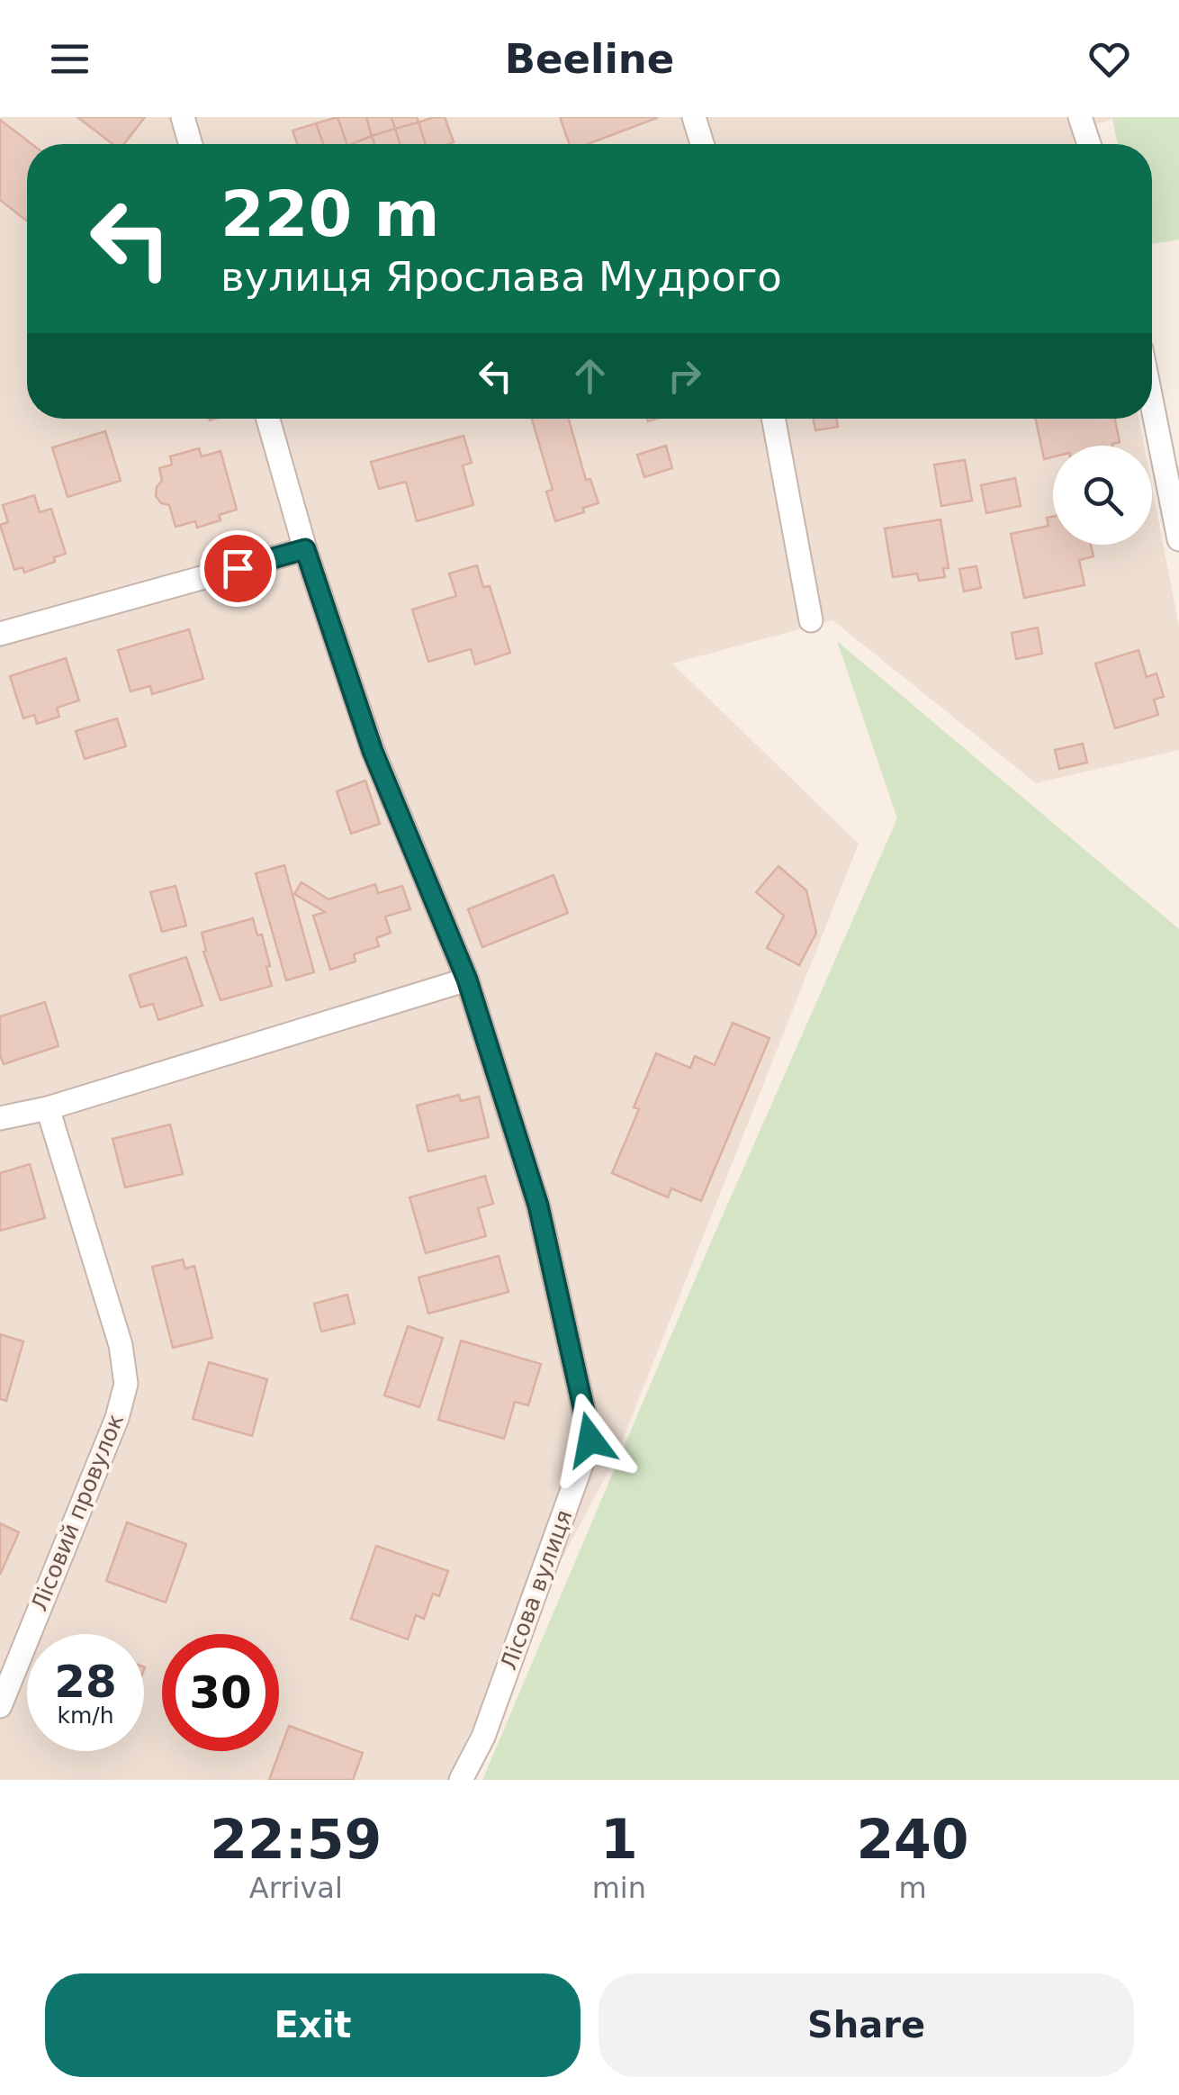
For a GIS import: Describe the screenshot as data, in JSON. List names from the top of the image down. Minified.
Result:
{"streets":{"street":["Лісовий провулок","Лісова вулиця"]},"page":{"header":"Beeline","turn":["220 m","вулиця Ярослава Мудрого"],"speed":"28 km/h","limit":"30","eta":["22:59","Arrival","1","min","240","m"],"buttons":["Exit","Share"]}}
